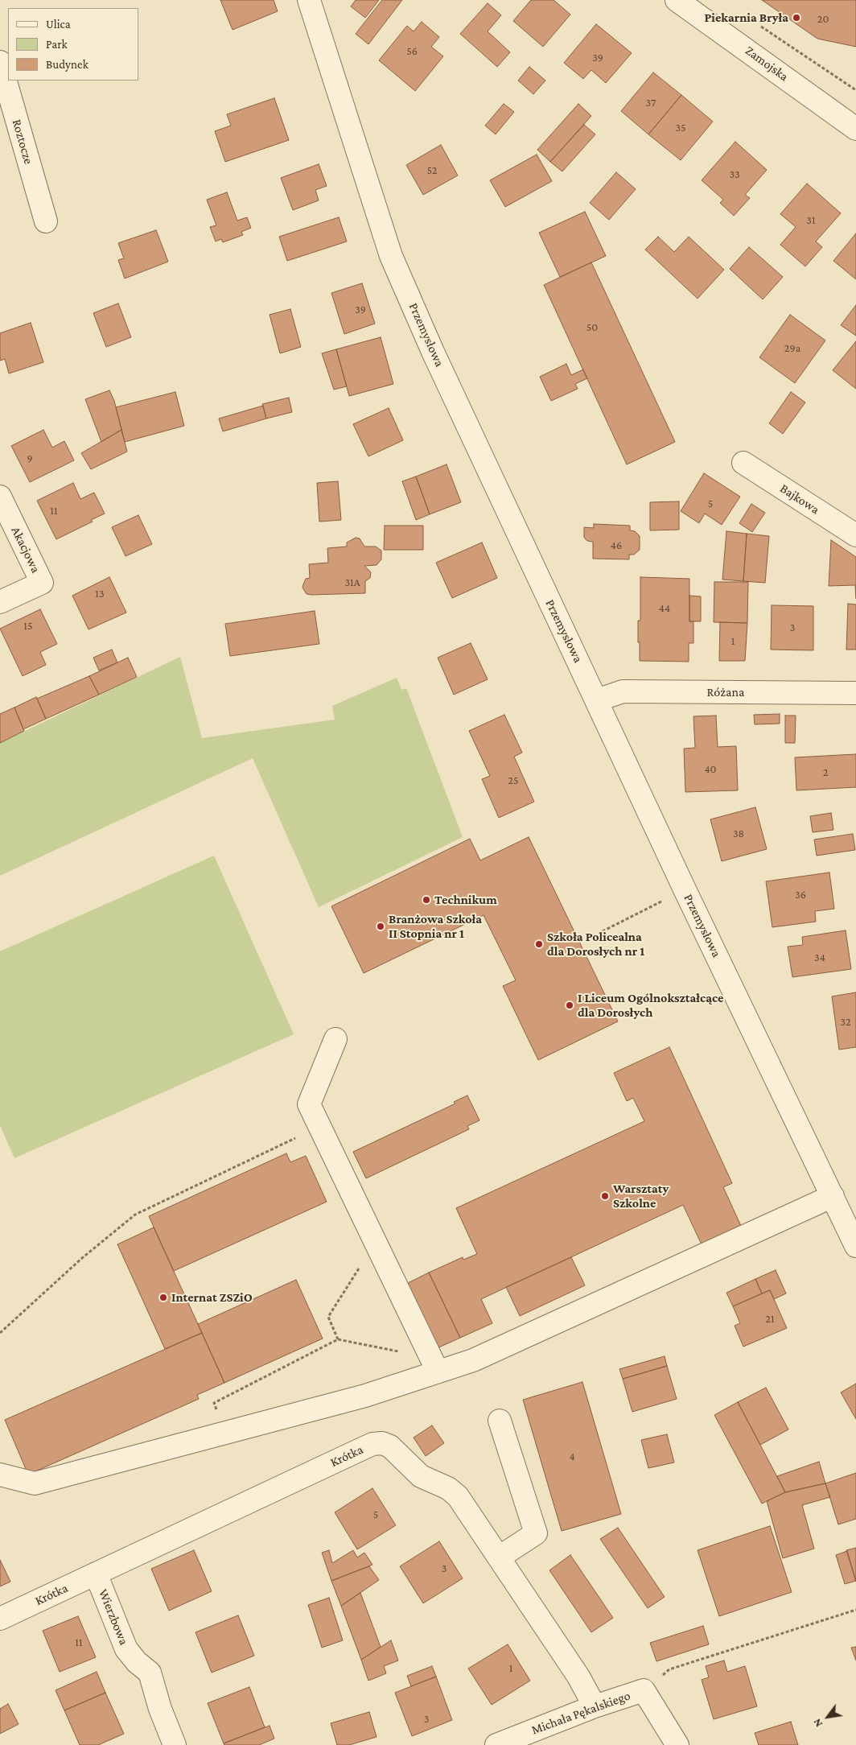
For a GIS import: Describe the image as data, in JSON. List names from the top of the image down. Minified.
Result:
{"streets":{"street":["Zamojska","Roztocze","Przemysłowa","Bajkowa","Akacjowa","Różana","Krótka","Wierzbowa","Michała Pękalskiego"]},"crossings":[["Przemysłowa","Różana"],["Krótka","Wierzbowa"],["Krótka","Michała Pękalskiego"]],"places":["Piekarnia Bryła","Technikum","Branżowa Szkoła II Stopnia nr 1","Szkoła Policealna dla Dorosłych nr 1","I Liceum Ogólnokształcące dla Dorosłych","Warsztaty Szkolne","Internat ZSZiO"],"house_numbers":["20","56","39","37","35","52","33","31","39","50","29a","9","5","11","46","31A","13","44","15","3","1","40","2","25","38","36","34","32","21","4","5","3","11","1","3"],"legend":["Ulica","Park","Budynek"],"north":"bottom left"}
